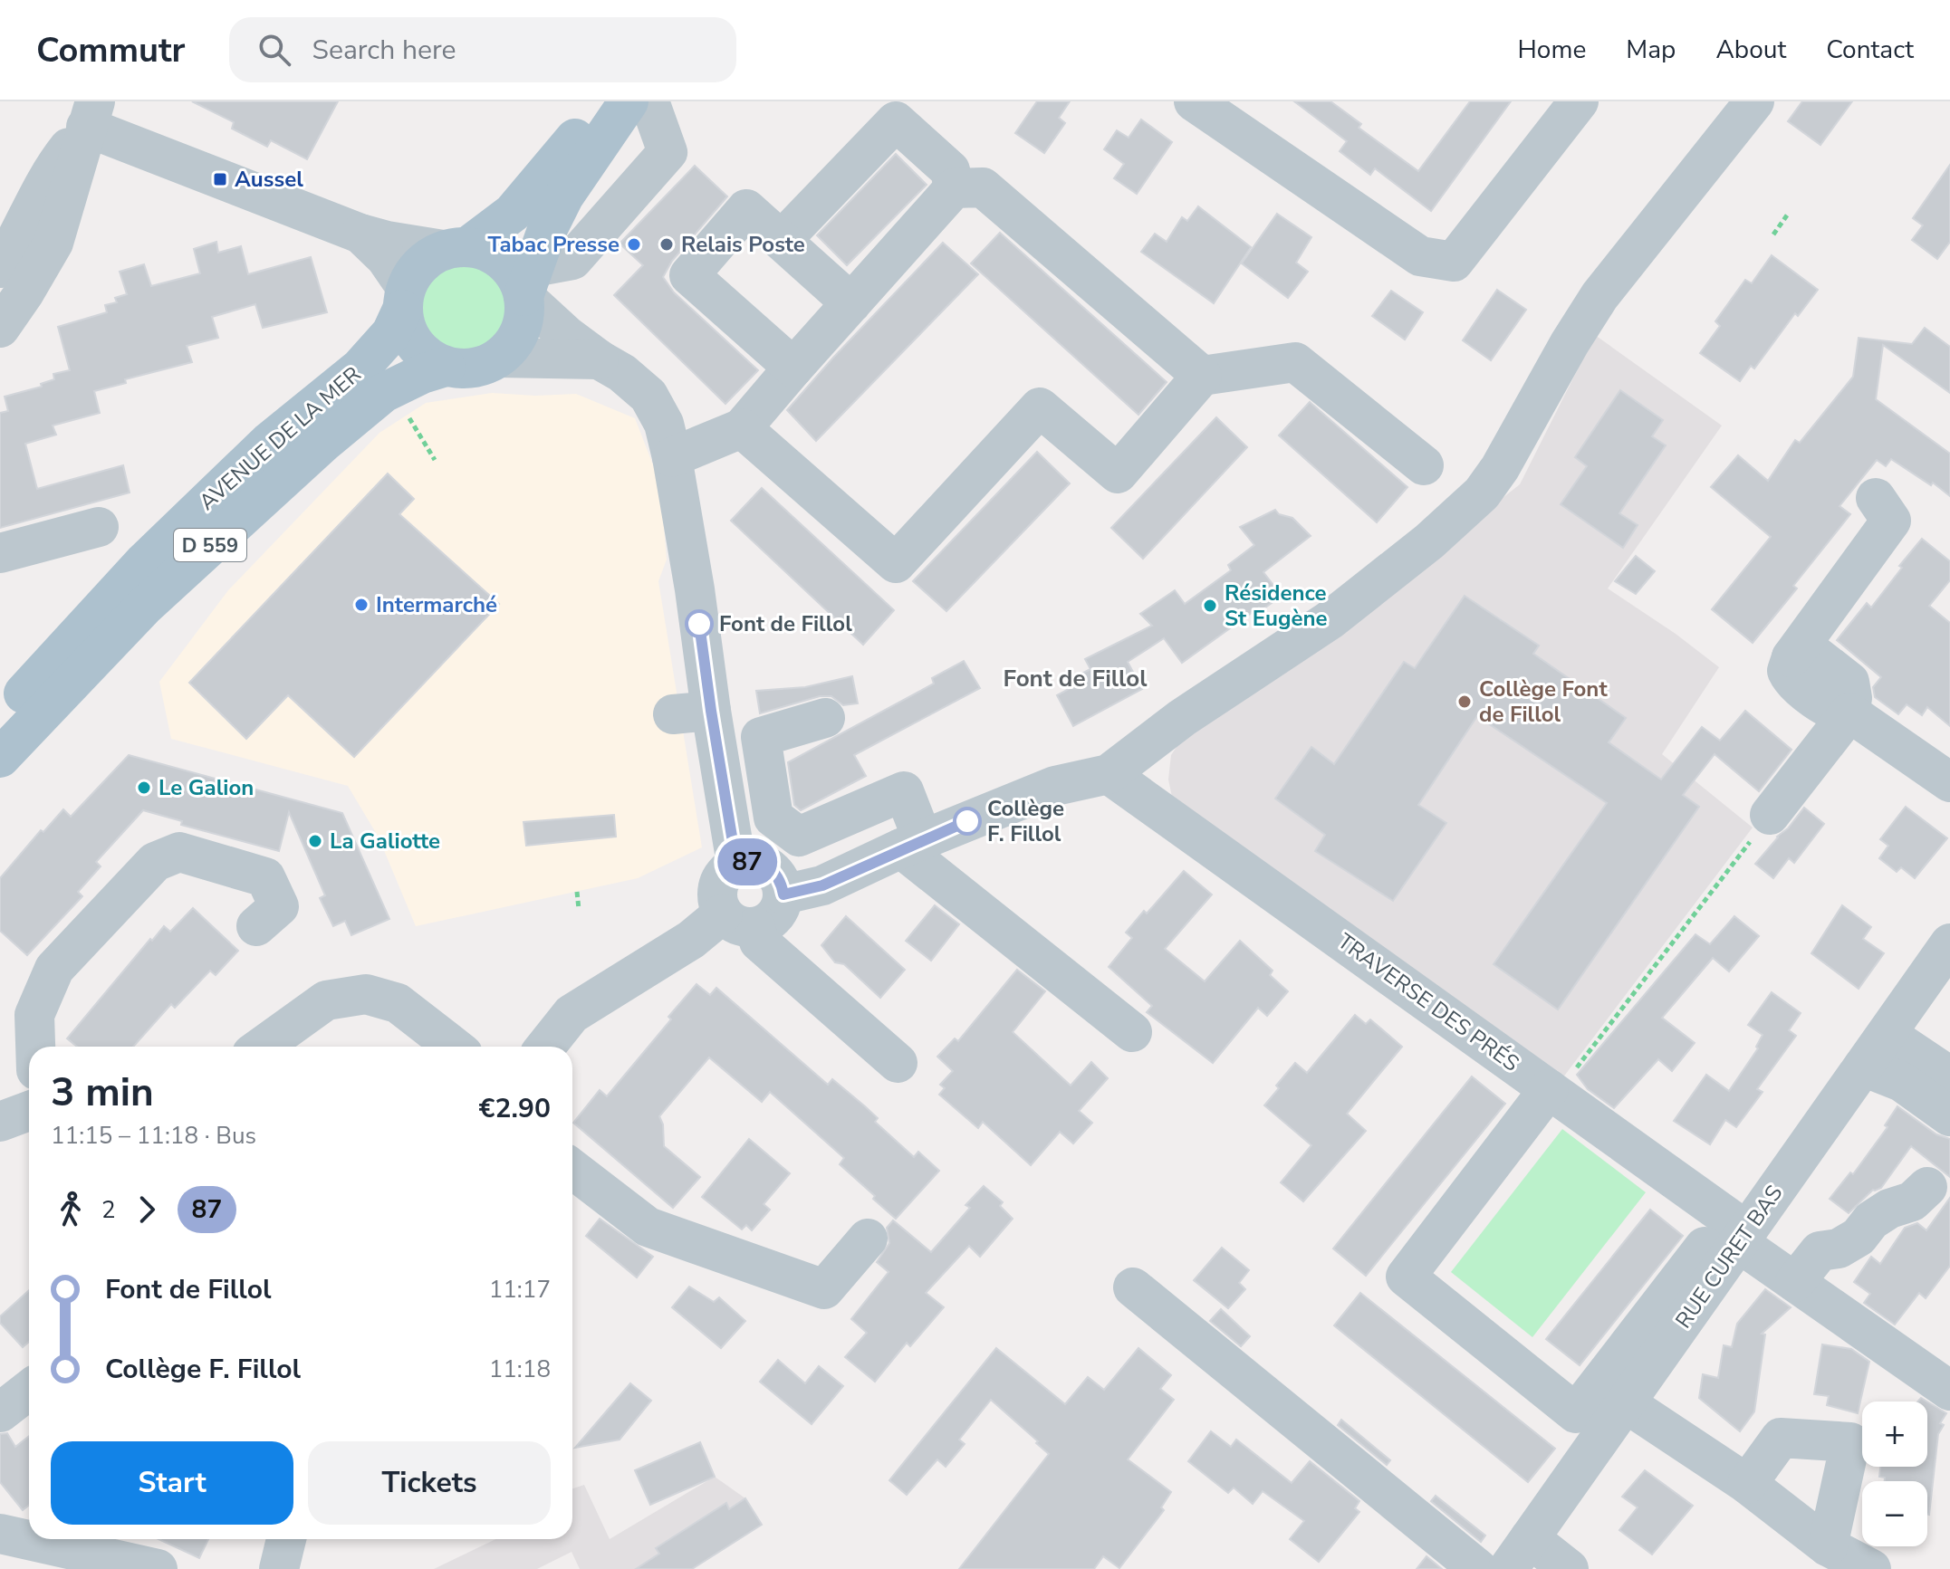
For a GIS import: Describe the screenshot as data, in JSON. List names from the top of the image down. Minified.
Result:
{"streets":{"main road":["AVENUE DE LA MER","D 559"],"street":["TRAVERSE DES PRÉS","RUE CURET BAS"]},"crossings":[["TRAVERSE DES PRÉS","RUE CURET BAS"]],"districts":["Font de Fillol"],"places":{"transit":["Aussel"],"other":["Tabac Presse","Relais Poste","Intermarché","Résidence St Eugène","Font de Fillol","Collège Font de Fillol","Le Galion","Collège F. Fillol","La Galiotte"]},"lines":["bus line 87"],"page":{"header":"Commutr","search":"Search here","nav":["Home","Map","About","Contact"],"on_map":"87","heading":["3 min","11:15 – 11:18 · Bus","€2.90"],"legs":["2","87"],"list":[{"name":"Font de Fillol","value":"11:17"},{"name":"Collège F. Fillol","value":"11:18"}],"map_buttons":["+","−"],"buttons":["Start","Tickets"]}}
